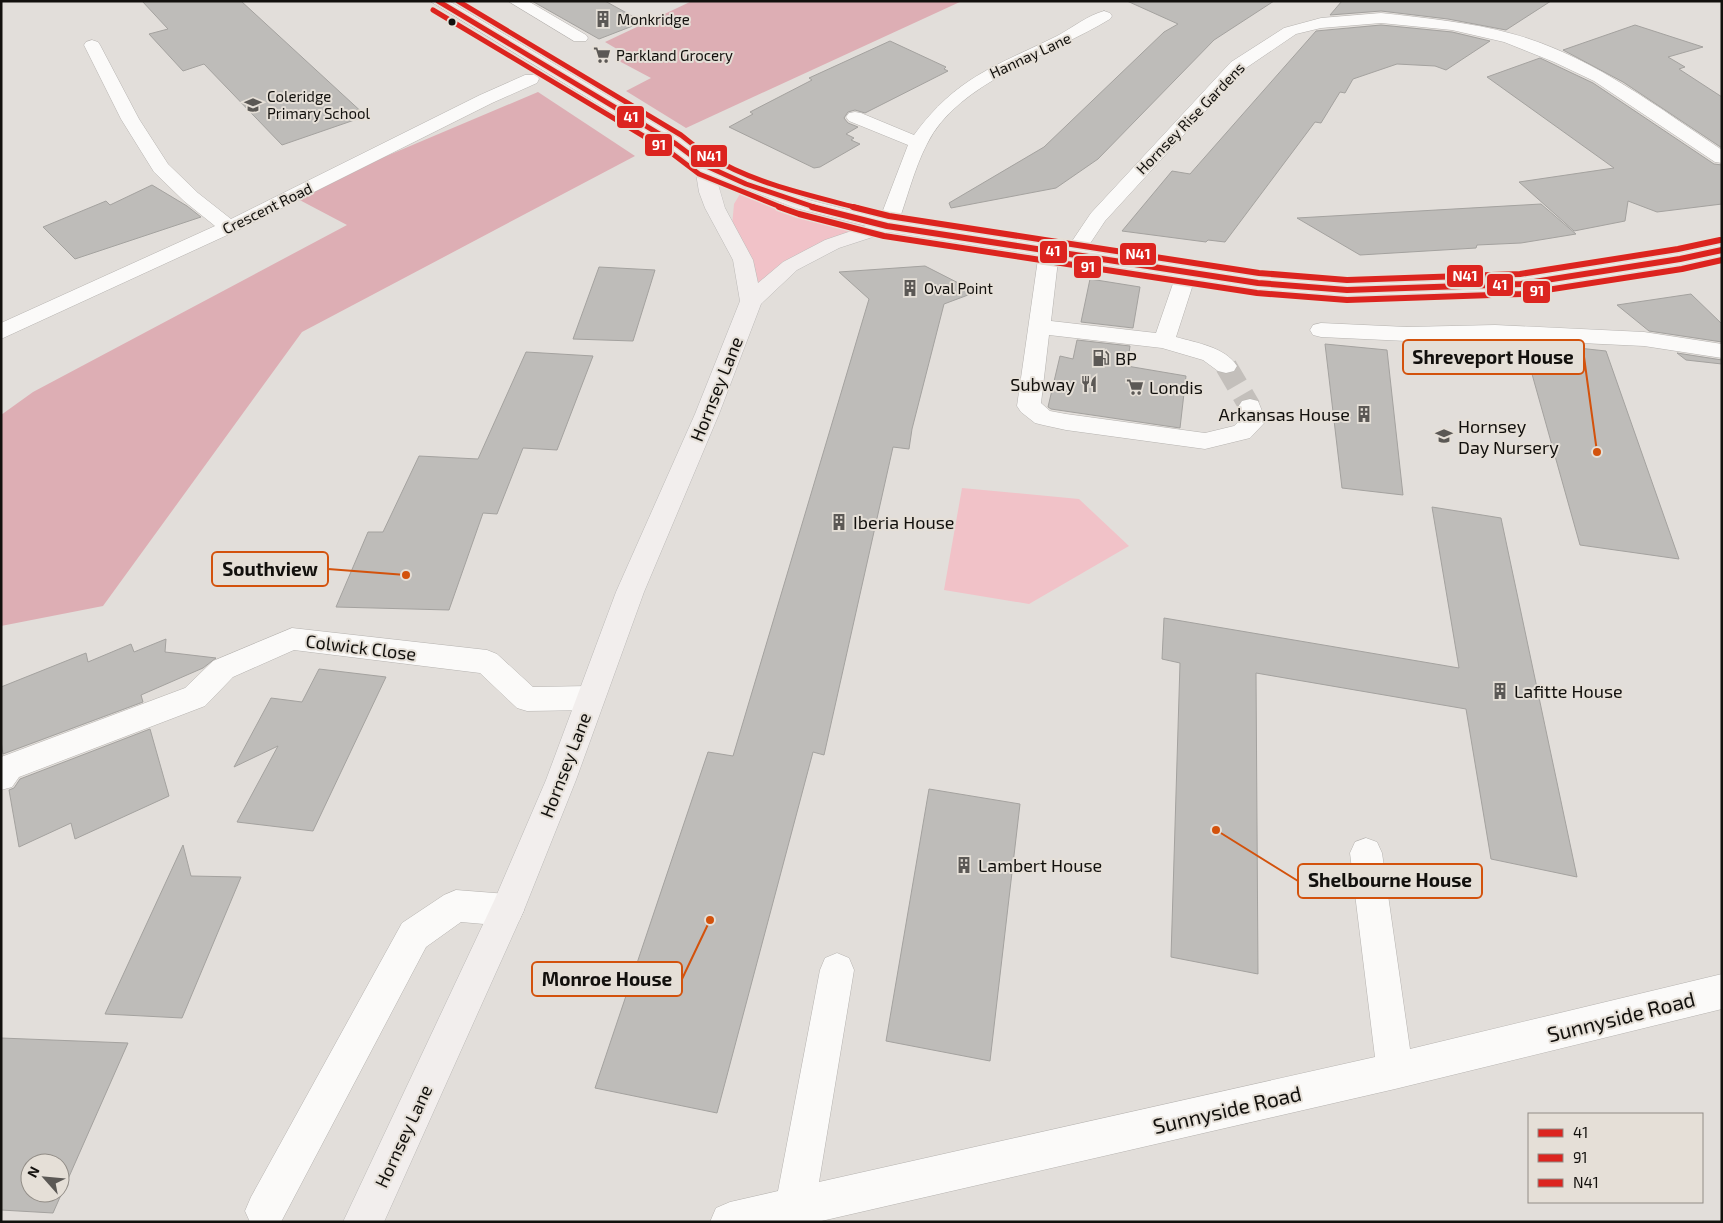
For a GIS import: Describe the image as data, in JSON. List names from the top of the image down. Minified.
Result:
{"streets":{"main road":["Hornsey Lane"],"street":["Hannay Lane","Hornsey Rise Gardens","Crescent Road","Colwick Close","Sunnyside Road"]},"crossings":[["Hannay Lane","Hornsey Lane"],["Hornsey Lane","Colwick Close"]],"places":{"building":["Monkridge","Oval Point","Arkansas House","Iberia House","Lafitte House","Lambert House"],"supermarket":["Parkland Grocery","Londis"],"school or university":["Coleridge Primary School","Hornsey Day Nursery"],"fuel station":["BP"],"restaurant":["Subway"],"other":["Shreveport House","Southview","Shelbourne House","Monroe House"]},"lines":["transit line 41","transit line N41","transit line 91"],"legend":["41","91","N41"],"north":"top left"}
